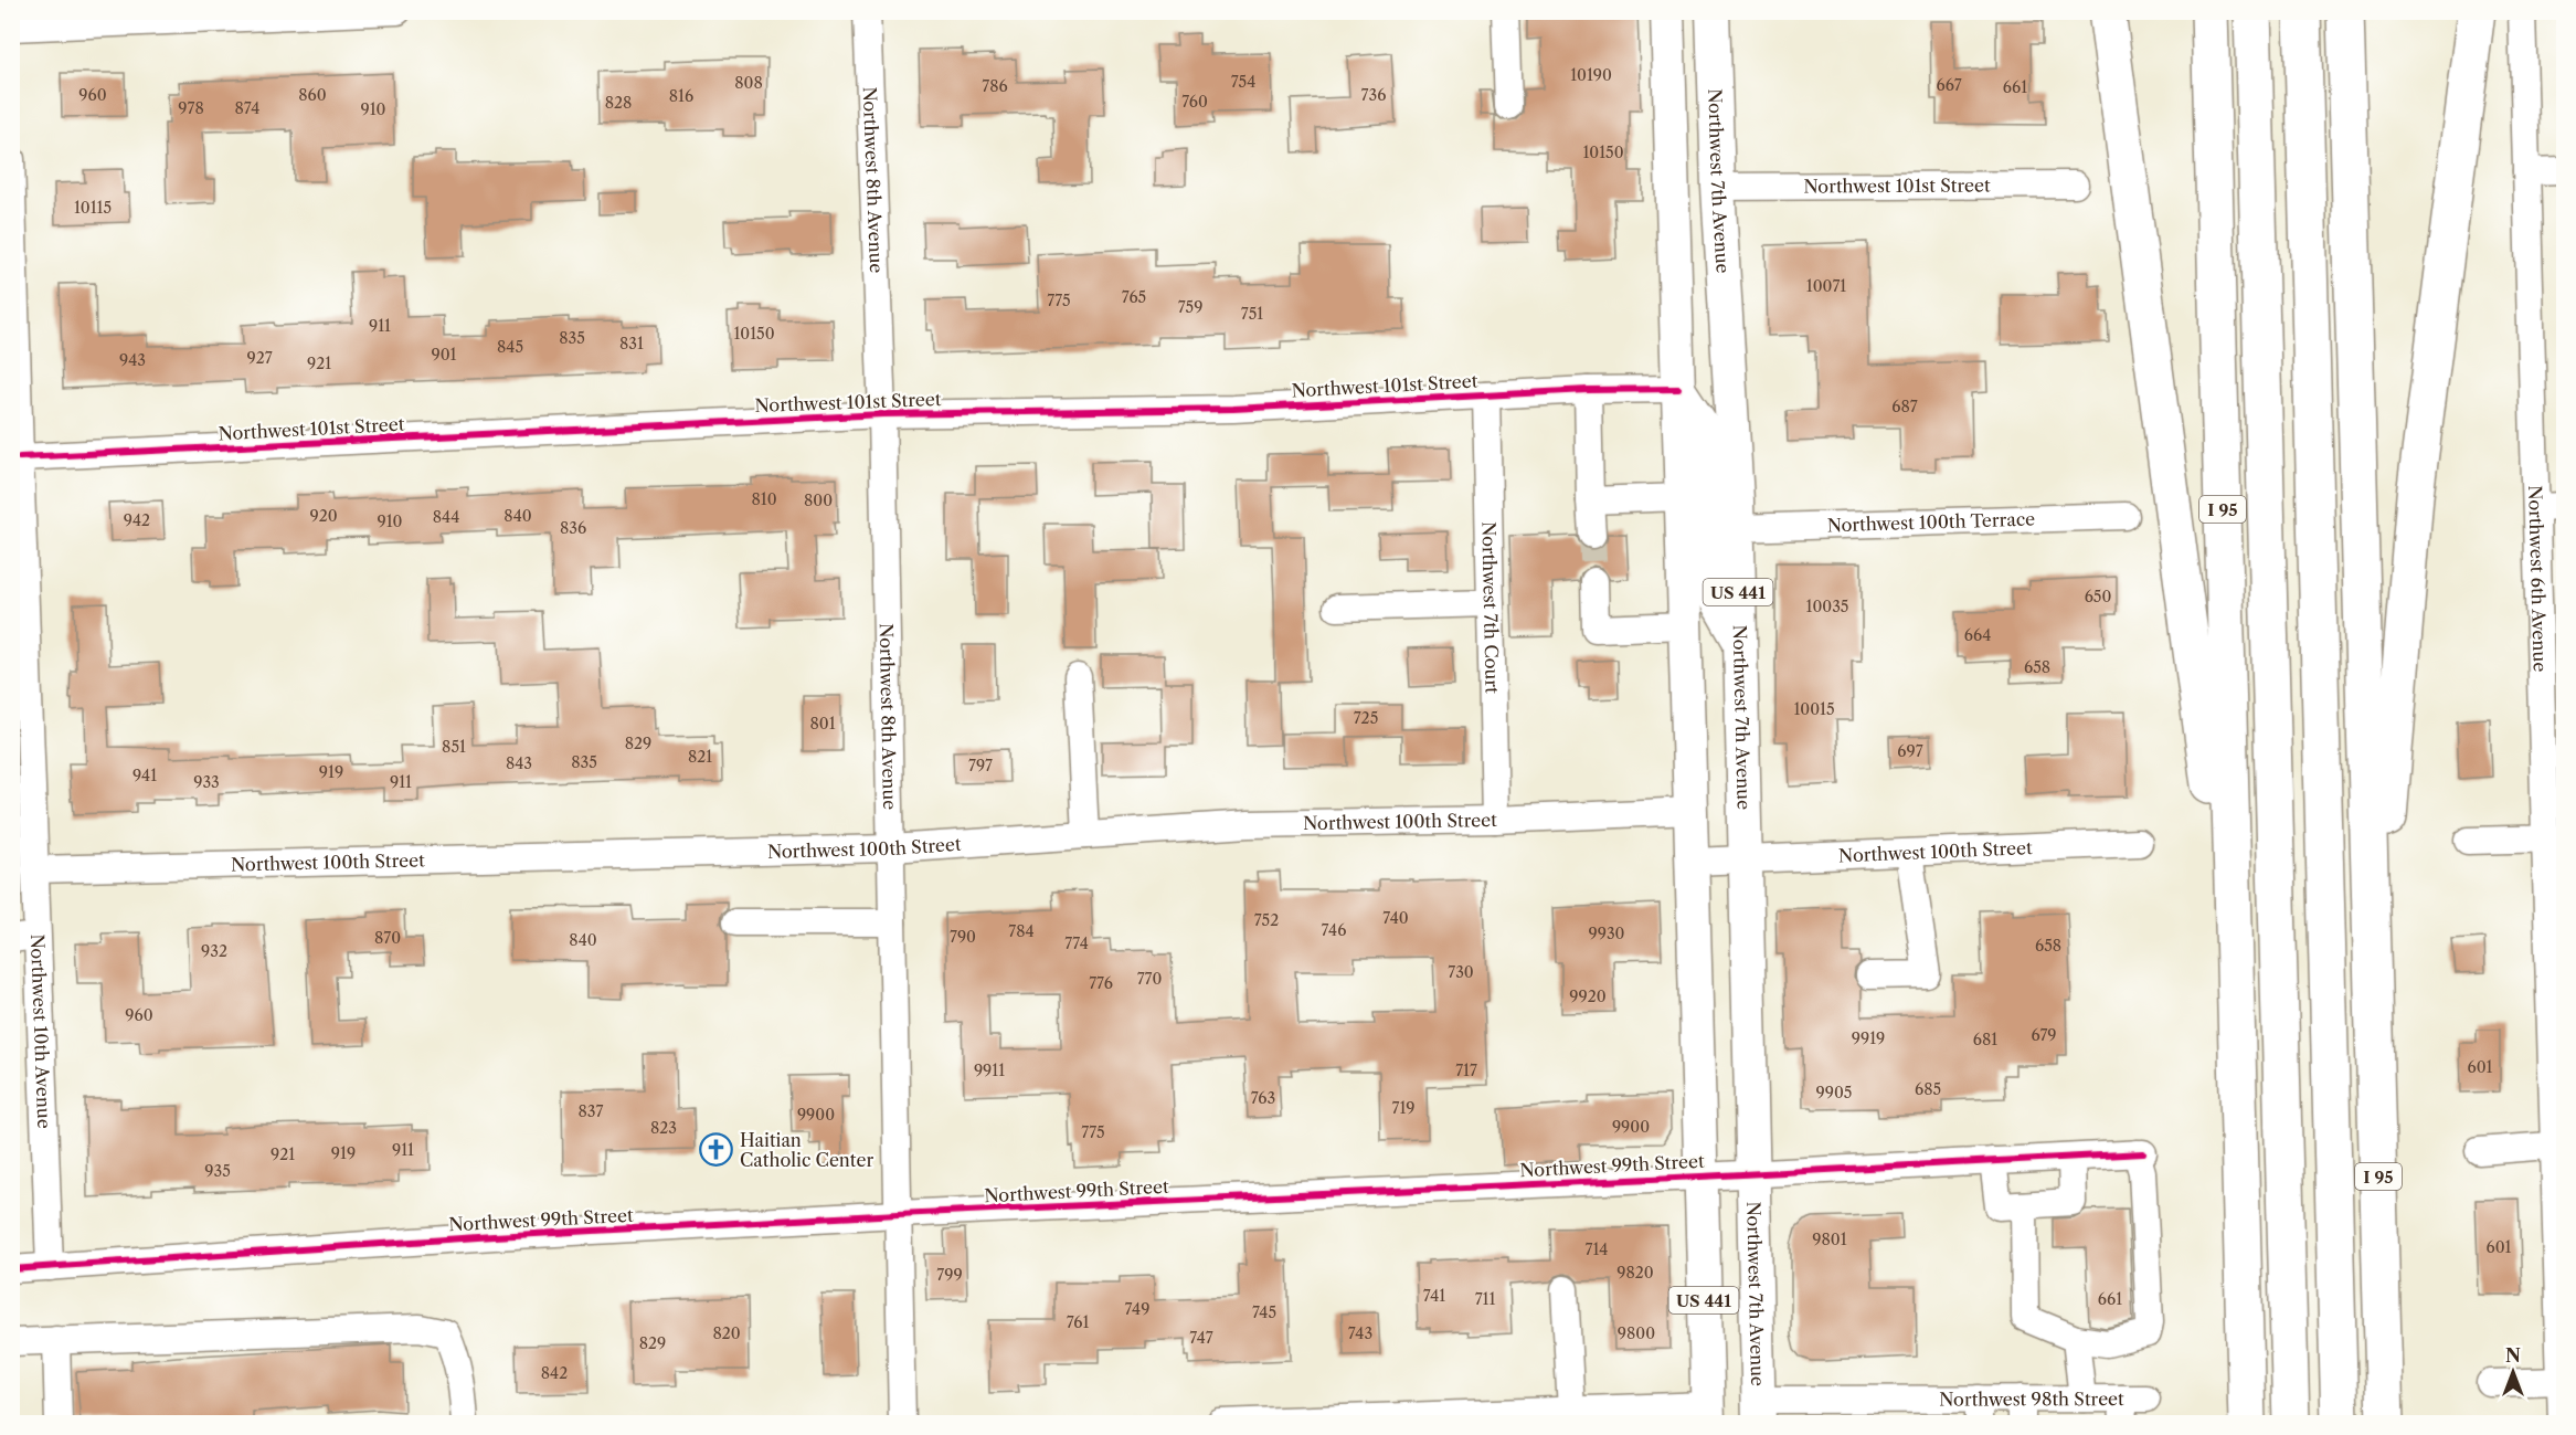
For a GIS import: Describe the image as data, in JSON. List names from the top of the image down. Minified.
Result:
{"streets":{"highway":["I 95"],"main road":["Northwest 7th Avenue","US 441"],"street":["Northwest 8th Avenue","Northwest 101st Street","Northwest 100th Terrace","Northwest 6th Avenue","Northwest 7th Court","Northwest 100th Street","Northwest 10th Avenue","Northwest 99th Street","Northwest 98th Street"]},"crossings":[["Northwest 8th Avenue","Northwest 101st Street"],["Northwest 8th Avenue","Northwest 100th Street"],["Northwest 8th Avenue","Northwest 99th Street"],["Northwest 7th Avenue","Northwest 101st Street"],["Northwest 7th Avenue","Northwest 100th Terrace"],["Northwest 7th Avenue","Northwest 100th Street"],["Northwest 7th Avenue","Northwest 99th Street"],["Northwest 7th Avenue","Northwest 98th Street"],["Northwest 101st Street","US 441"],["Northwest 101st Street","Northwest 7th Court"],["Northwest 101st Street","Northwest 10th Avenue"],["US 441","Northwest 100th Street"],["US 441","Northwest 99th Street"],["Northwest 7th Court","Northwest 100th Street"],["Northwest 100th Street","Northwest 10th Avenue"],["Northwest 10th Avenue","Northwest 99th Street"]],"places":{"church":["Haitian Catholic Center"]},"house_numbers":["10190","754","808","667","786","661","960","860","736","816","760","828","978","874","910","10150","10115","10071","765","775","759","751","911","10150","835","831","845","901","927","943","921","687","810","800","920","840","844","942","910","836","650","10035","664","658","10015","725","801","829","851","697","821","835","843","797","919","941","933","911","740","752","746","784","9930","790","870","840","774","658","932","730","770","776","9920","960","679","9919","681","601","9911","717","685","9905","763","719","837","9900","9900","823","775","911","919","921","935","9801","601","714","9820","799","741","711","661","749","745","761","820","743","9800","747","829","842"],"north":"top"}
